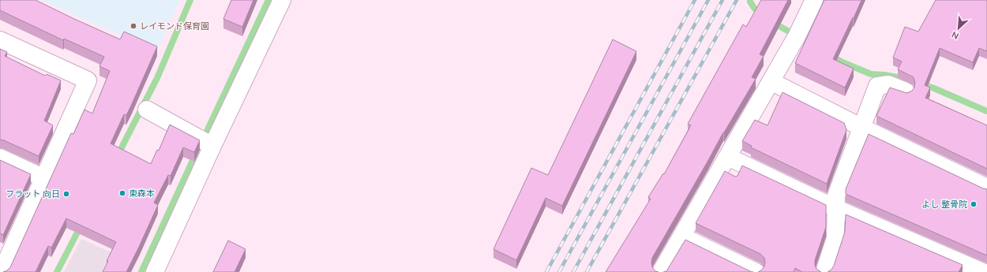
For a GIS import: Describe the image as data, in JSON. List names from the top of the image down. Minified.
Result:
{"places":["レイモンド保育園","東森本","フラット 向日","よし 整骨院"],"north":"bottom left"}
